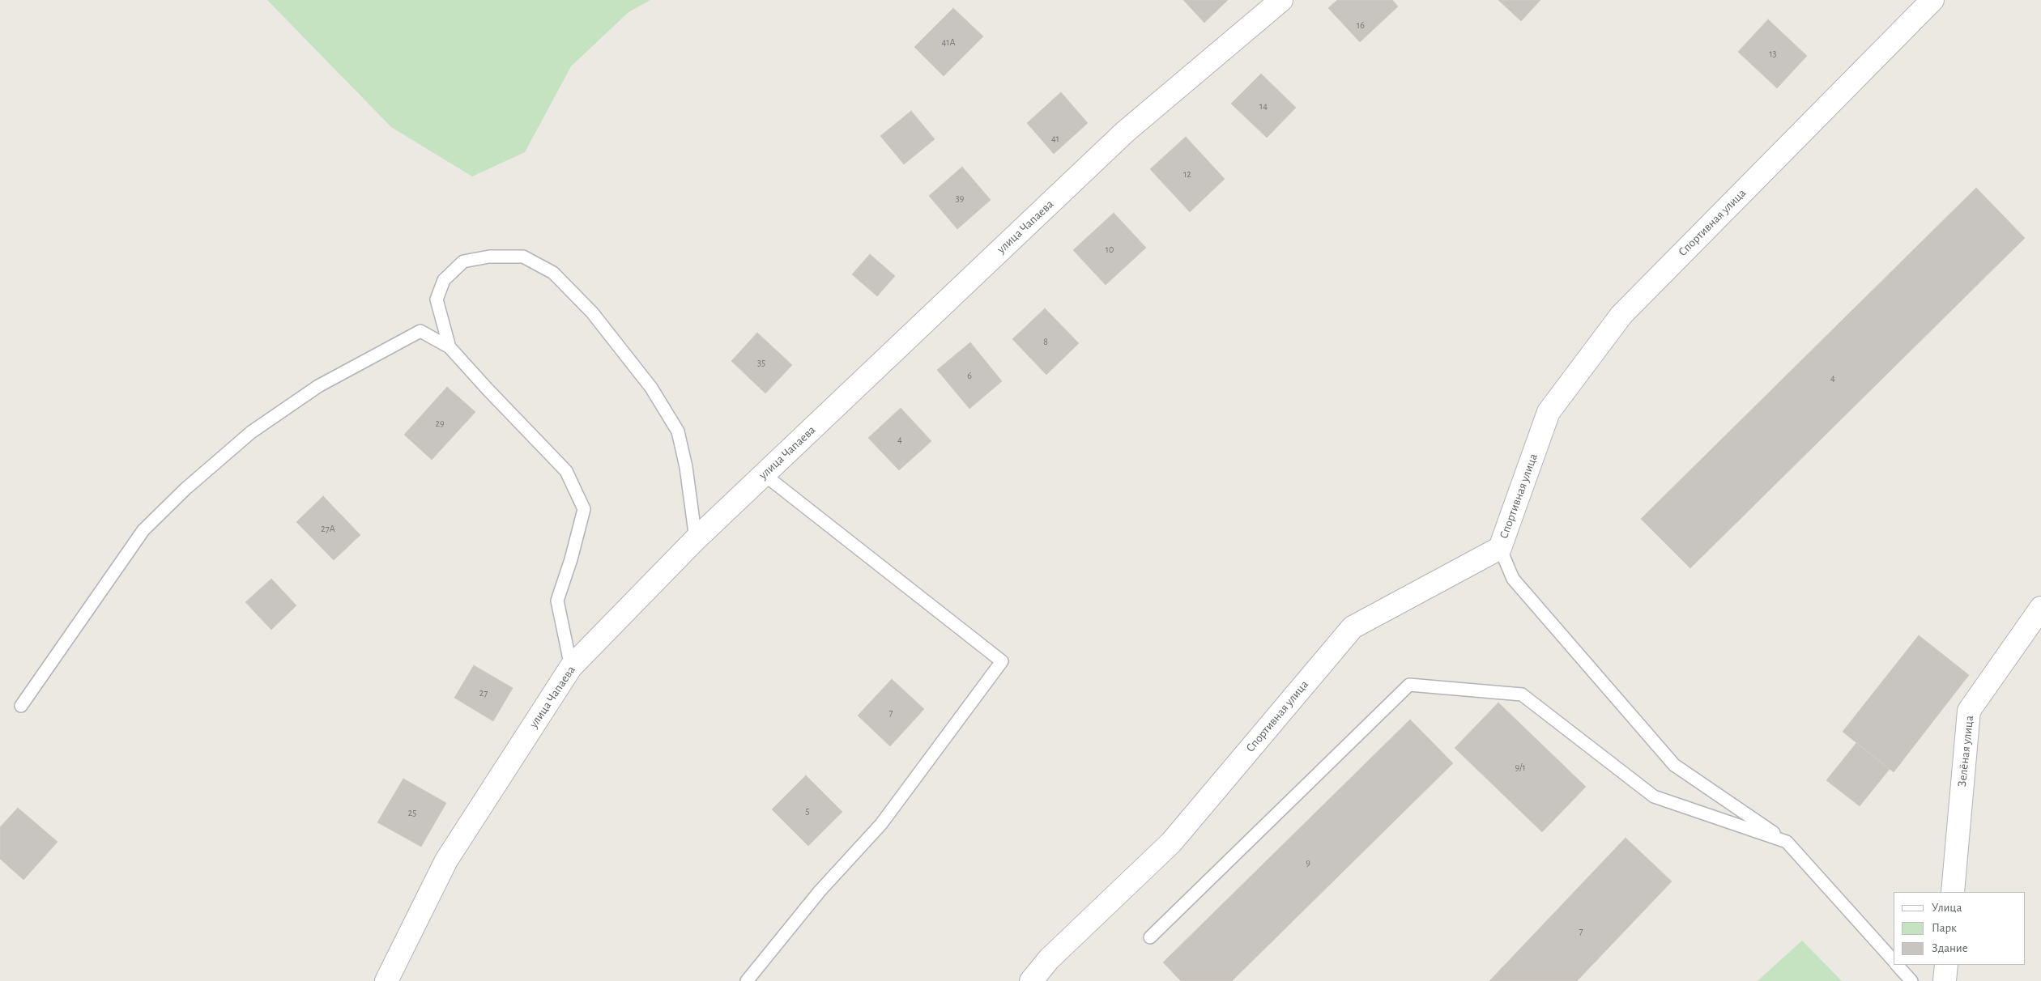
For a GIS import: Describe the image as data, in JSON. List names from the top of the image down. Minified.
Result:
{"streets":{"street":["Спортивная улица","улица Чапаева","Зелёная улица"]},"house_numbers":["16","41А","13","14","41","12","39","10","8","35","6","4","29","4","27А","27","7","9/1","5","25","9","7"],"legend":["Улица","Парк","Здание"]}
